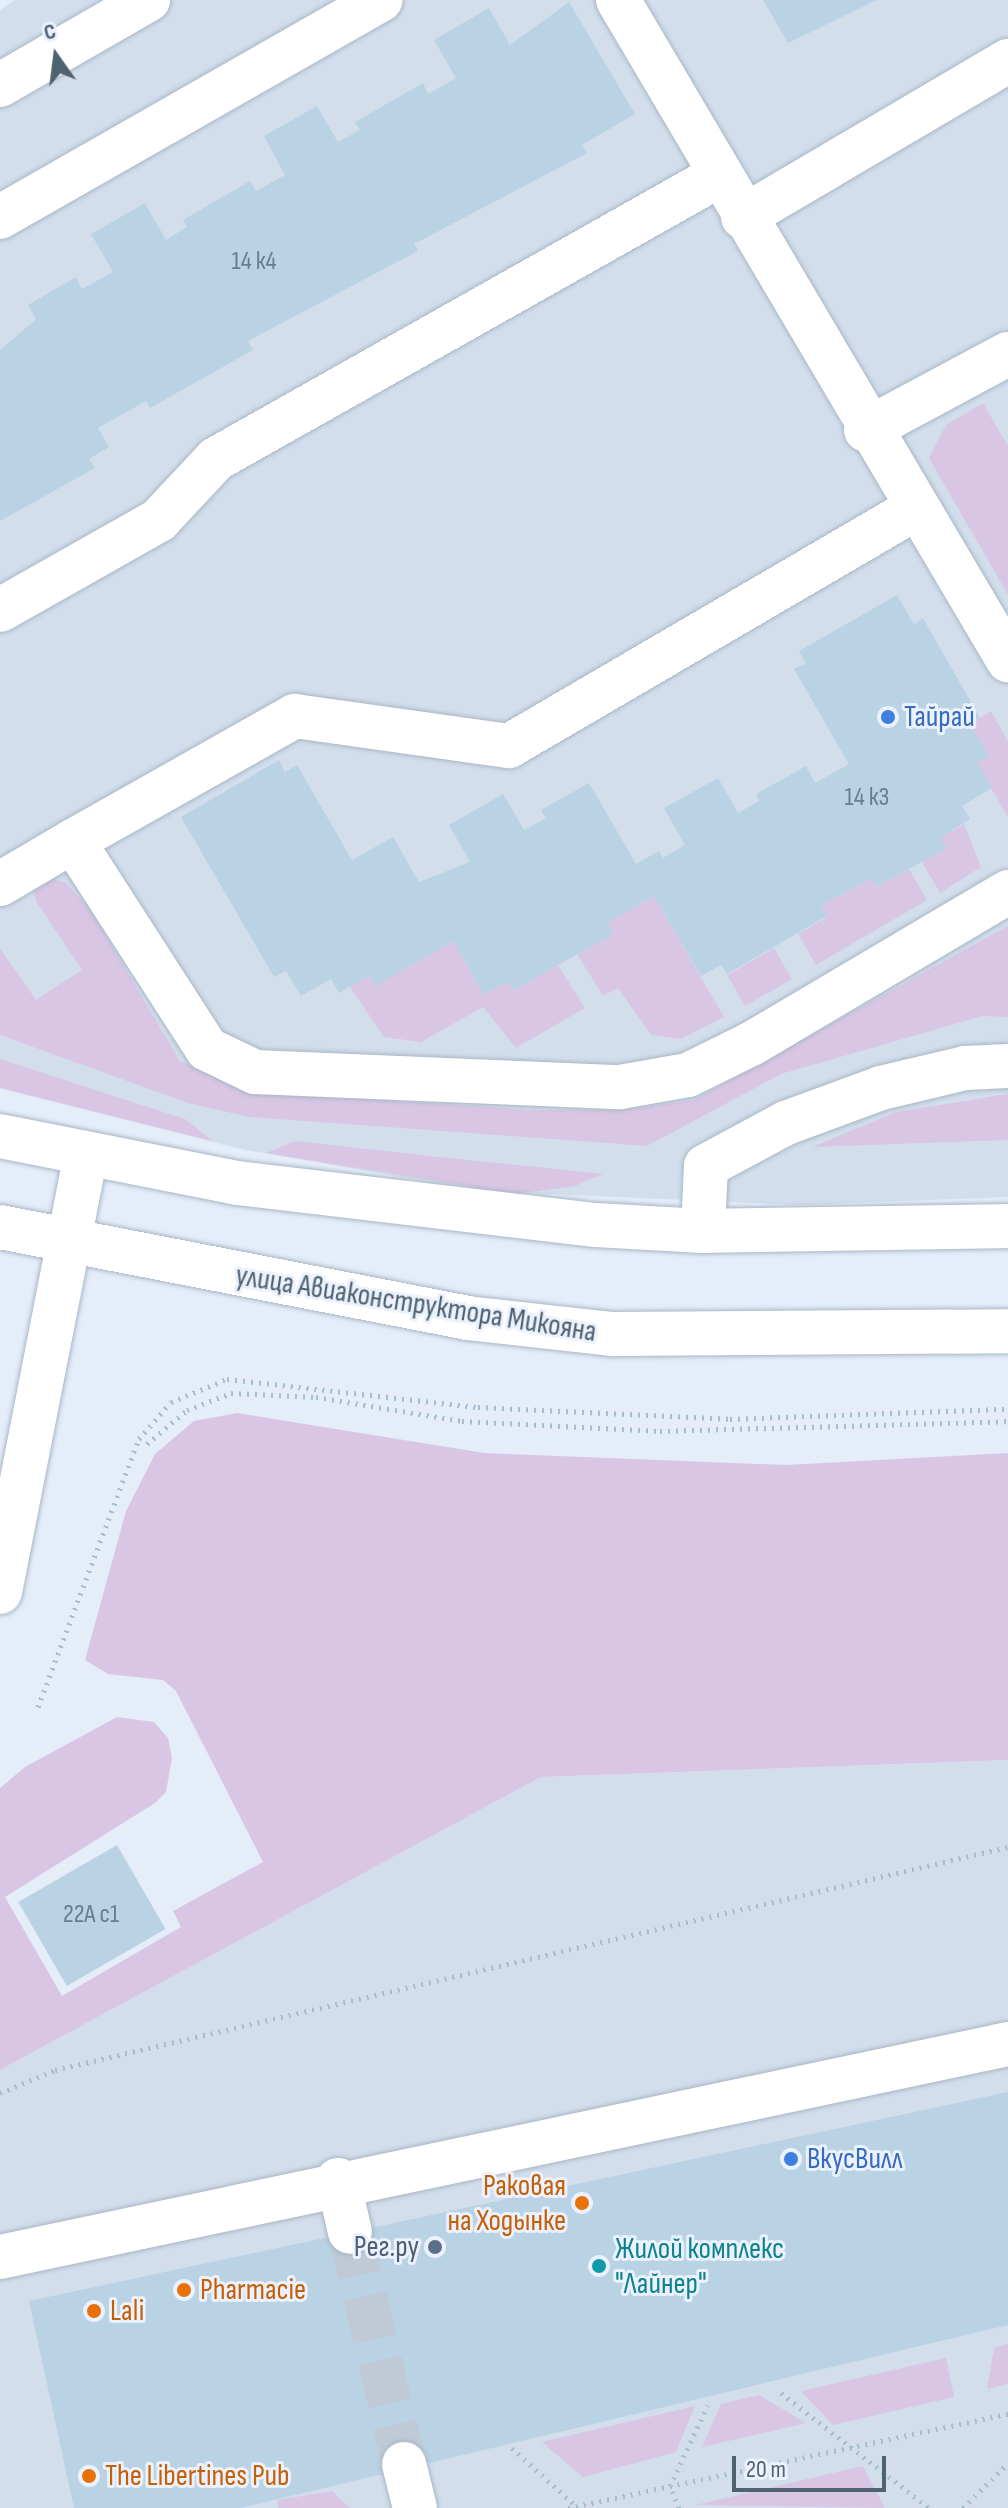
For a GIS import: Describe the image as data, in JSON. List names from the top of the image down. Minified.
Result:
{"streets":{"street":["улица Авиаконструктора Микояна"]},"places":["Тайрай","ВкусВилл","Раковая на Ходынке","Рег.ру","Жилой комплекс \"Лайнер\"","Pharmacie","Lali","The Libertines Pub"],"house_numbers":["14 к4","14 к3","22А с1"],"scale_bar":"20 m","north":"top"}
